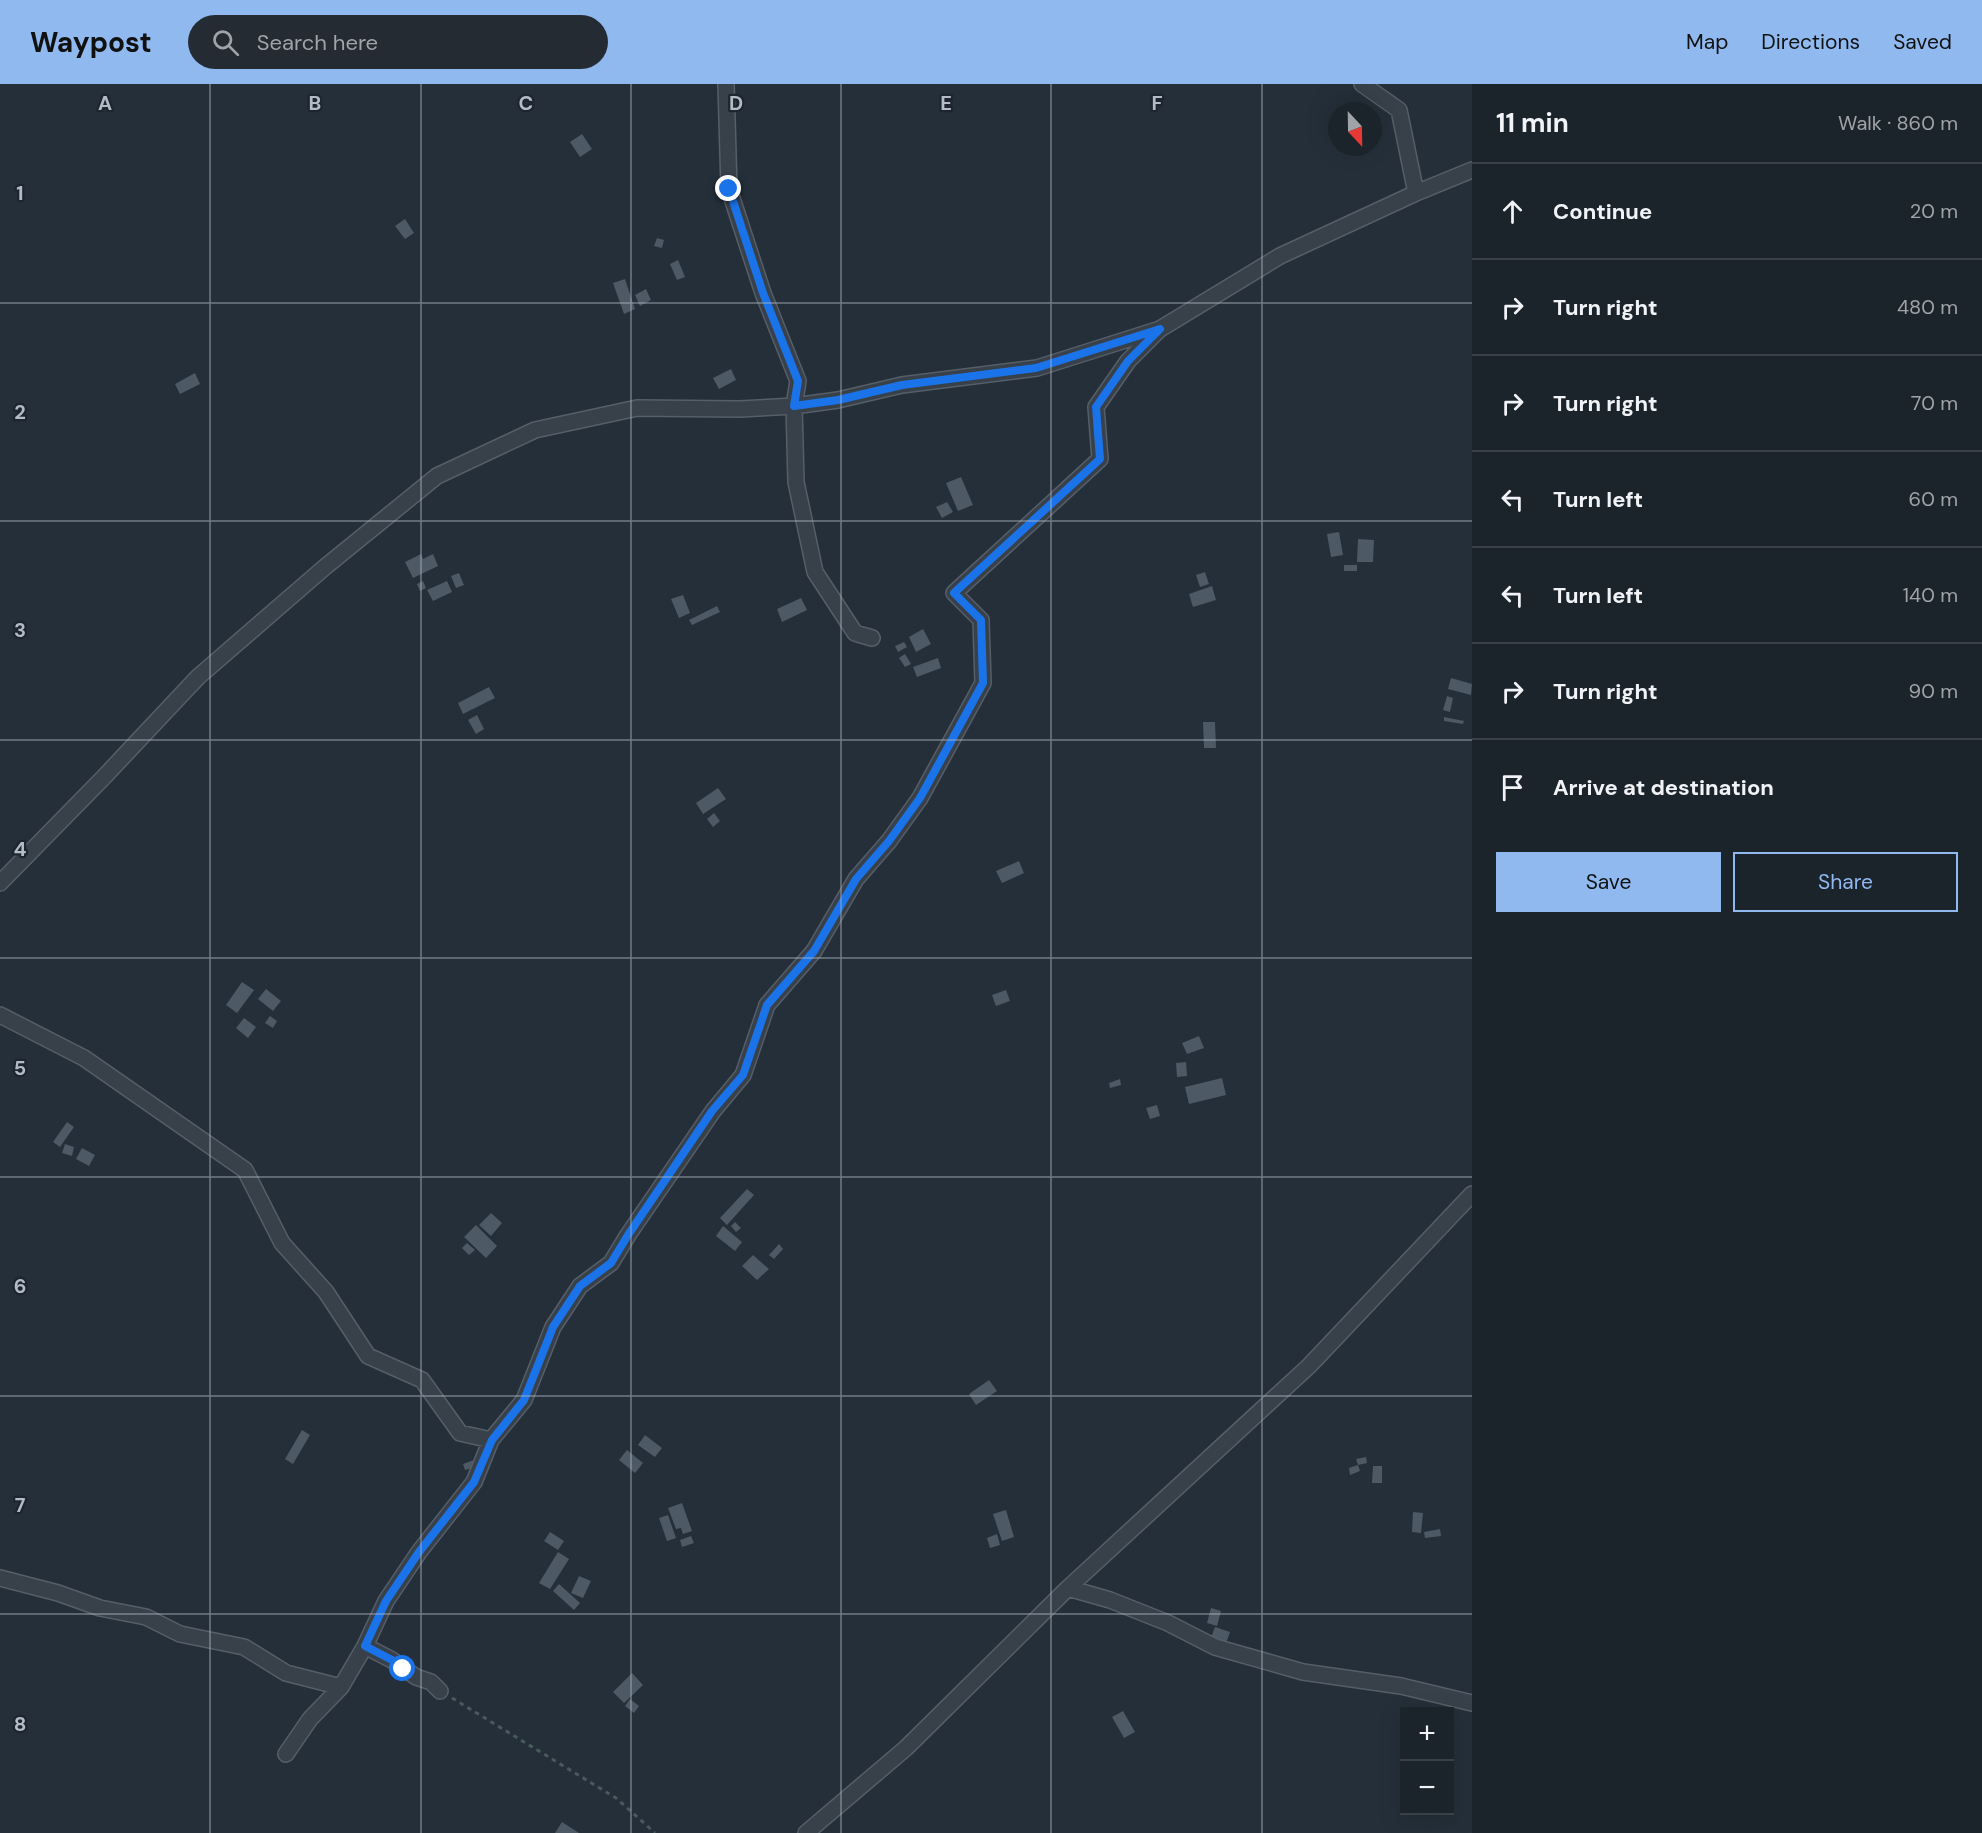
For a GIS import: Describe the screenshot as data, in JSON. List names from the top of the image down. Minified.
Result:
{"north":"bottom","page":{"header":"Waypost","search":"Search here","nav":["Map","Directions","Saved"],"heading":["11 min","Walk · 860 m"],"list":[["Continue","20 m"],["Turn right","480 m"],["Turn right","70 m"],["Turn left","60 m"],["Turn left","140 m"],["Turn right","90 m"],"Arrive at destination"],"buttons":["Save","Share"],"map_buttons":["+","−"]},"grid":{"columns":["A","B","C","D","E","F"],"rows":["1","2","3","4","5","6","7","8"]}}
